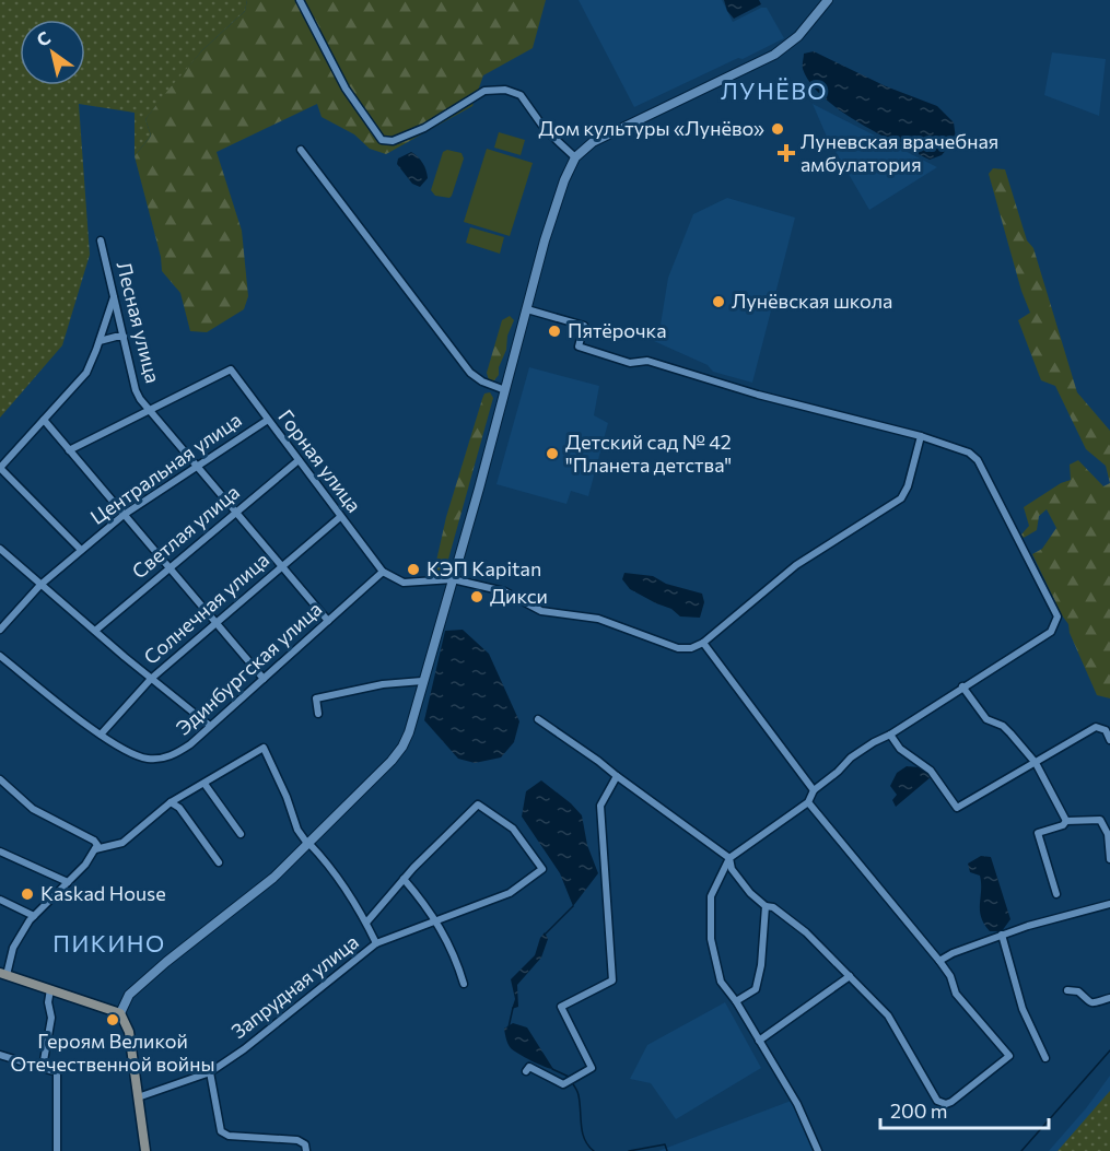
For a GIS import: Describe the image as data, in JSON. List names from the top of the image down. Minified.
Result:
{"streets":{"street":["Лесная улица","Горная улица","Центральная улица","Светлая улица","Солнечная улица","Эдинбургская улица","Запрудная улица"]},"crossings":[["Лесная улица","Горная улица"],["Лесная улица","Центральная улица"],["Лесная улица","Светлая улица"],["Лесная улица","Солнечная улица"],["Лесная улица","Эдинбургская улица"],["Горная улица","Центральная улица"],["Горная улица","Светлая улица"],["Горная улица","Солнечная улица"],["Горная улица","Эдинбургская улица"],["Солнечная улица","Эдинбургская улица"]],"districts":["ЛУНЁВО","ПИКИНО"],"places":{"other":["Дом культуры «Лунёво»","Лунёвская школа","Пятёрочка","Детский сад № 42 \"Планета детства\"","КЭП Kapitan","Дикси","Kaskad House","Героям Великой Отечественной войны"],"health":["Луневская врачебная амбулатория"]},"scale_bar":"200 m","north":"top left"}
